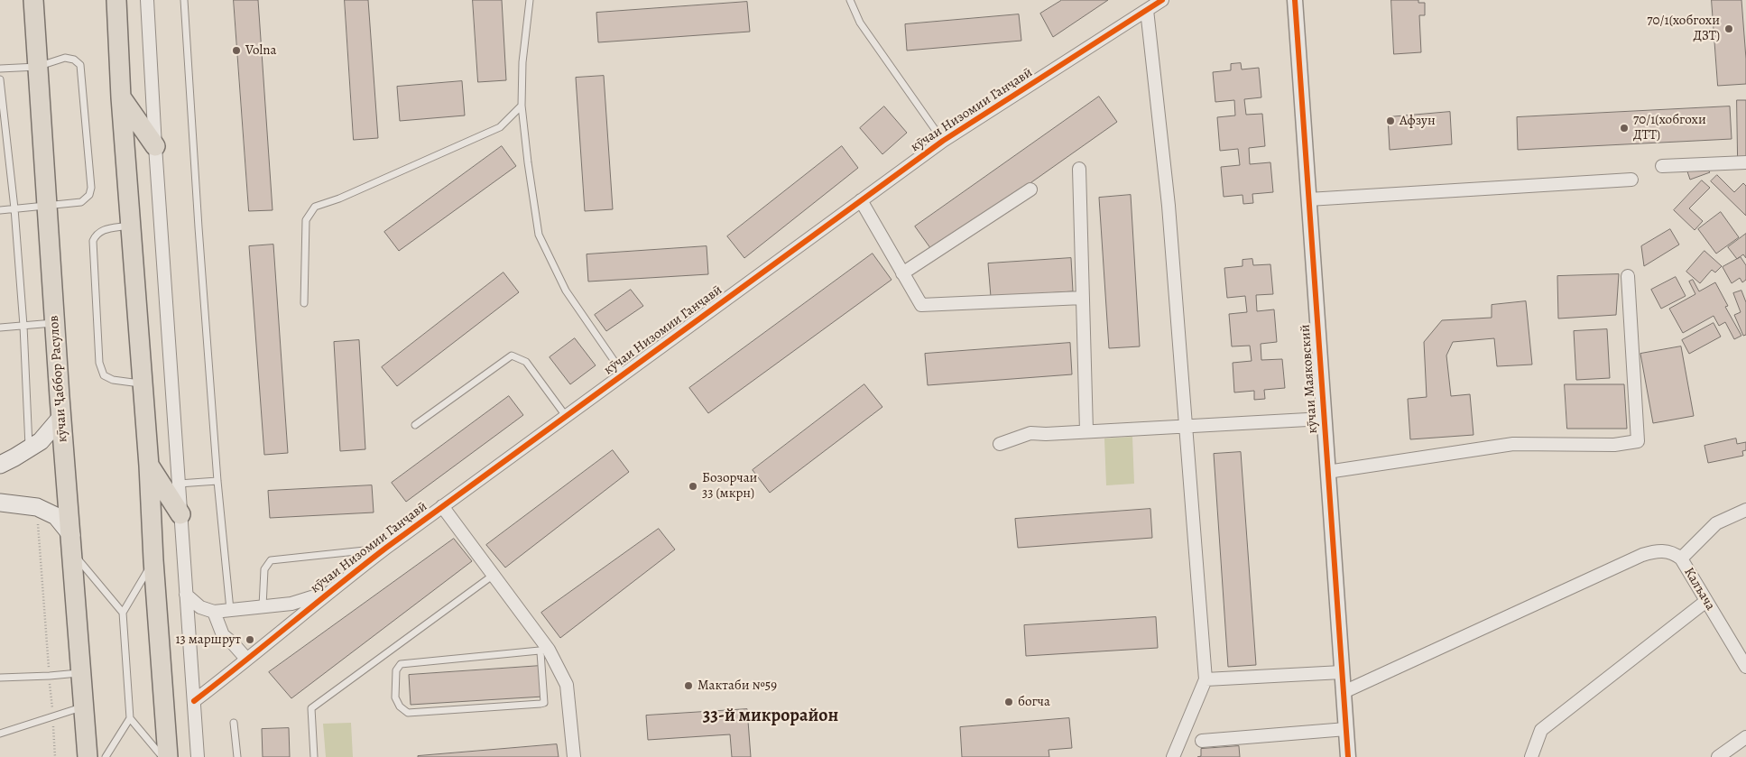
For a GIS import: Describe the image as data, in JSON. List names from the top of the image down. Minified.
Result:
{"streets":{"main road":["кӯчаи Ҷаббор Расулов"],"street":["кӯчаи Низомии Ганҷавӣ","кӯчаи Маяковский","Калъача"]},"districts":["33-й микрорайон"],"places":["70/1(хобгохи ДЗТ)","Volna","Афзун","70/1(хобгохи ДТТ)","Бозорчаи 33 (мкрн)","13 маршрут","Мактаби №59","богча"]}
